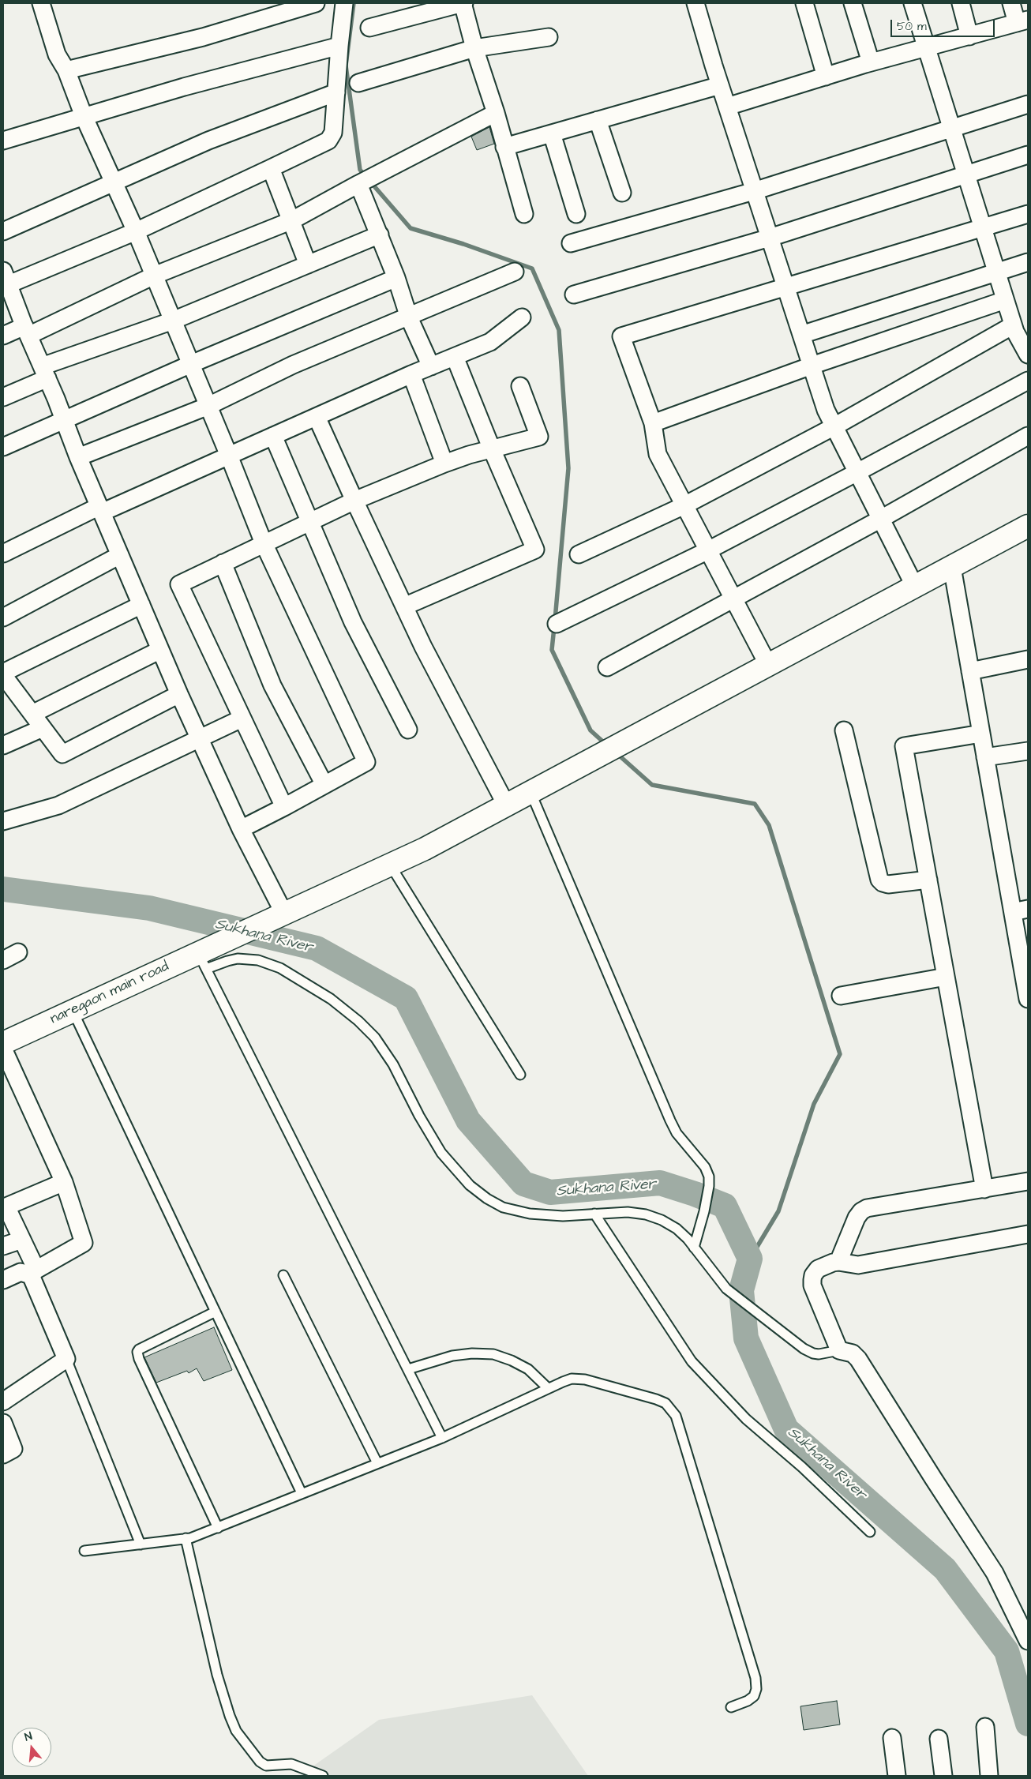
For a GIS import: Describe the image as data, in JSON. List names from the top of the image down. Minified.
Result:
{"streets":{"street":["naregaon main road"]},"water":["Sukhana River"],"scale_bar":"50 m","north":"top"}
